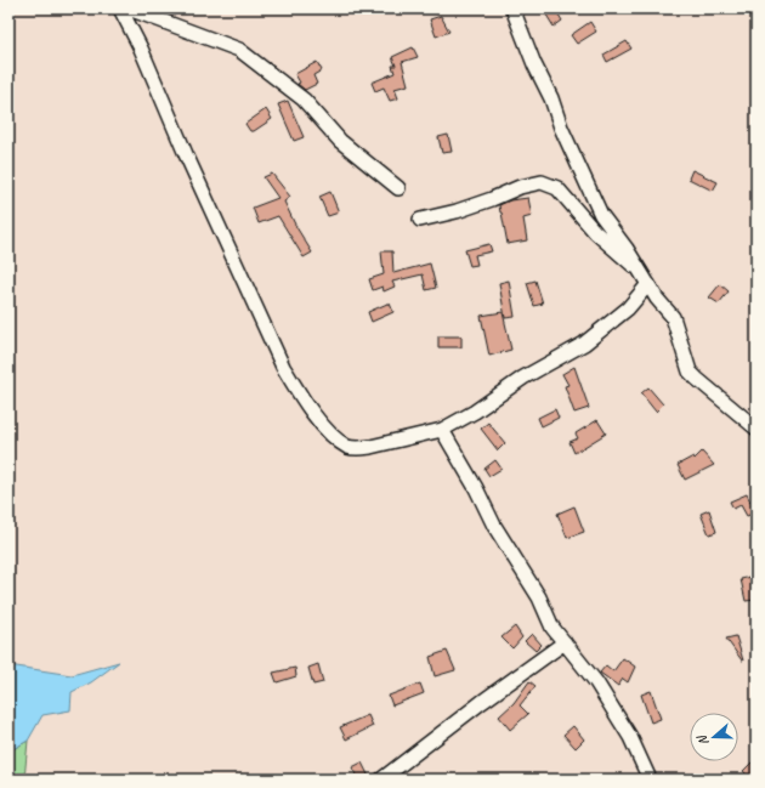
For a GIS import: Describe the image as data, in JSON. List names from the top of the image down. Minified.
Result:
{"north":"left"}
